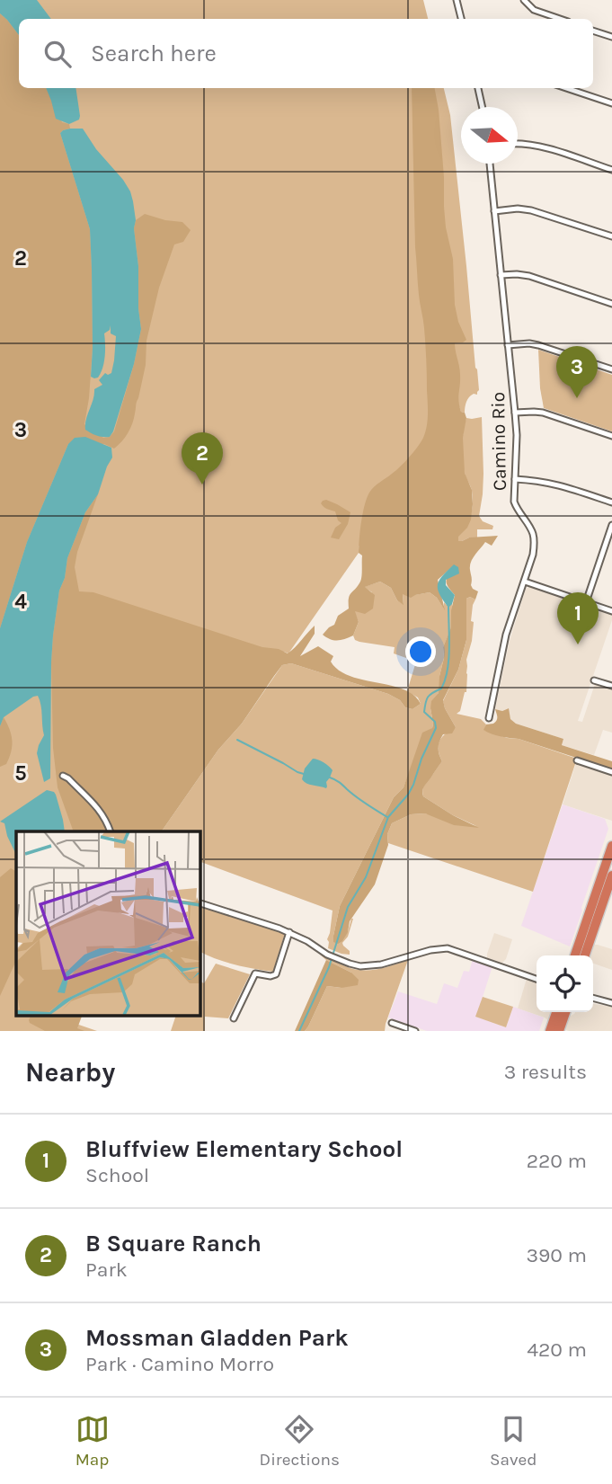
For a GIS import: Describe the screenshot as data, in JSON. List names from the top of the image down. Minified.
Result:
{"streets":{"street":["Camino Rio"]},"north":"right","page":{"search":"Search here","pins":["3","2","1"],"heading":["Nearby","3 results"],"list":[{"mark":"1","name":"Bluffview Elementary School","note":"School","value":"220 m"},{"mark":"2","name":"B Square Ranch","note":"Park","value":"390 m"},{"mark":"3","name":"Mossman Gladden Park","note":"Park · Camino Morro","value":"420 m"}],"nav":["Map","Directions","Saved"]},"grid":{"rows":["2","3","4","5"]}}
